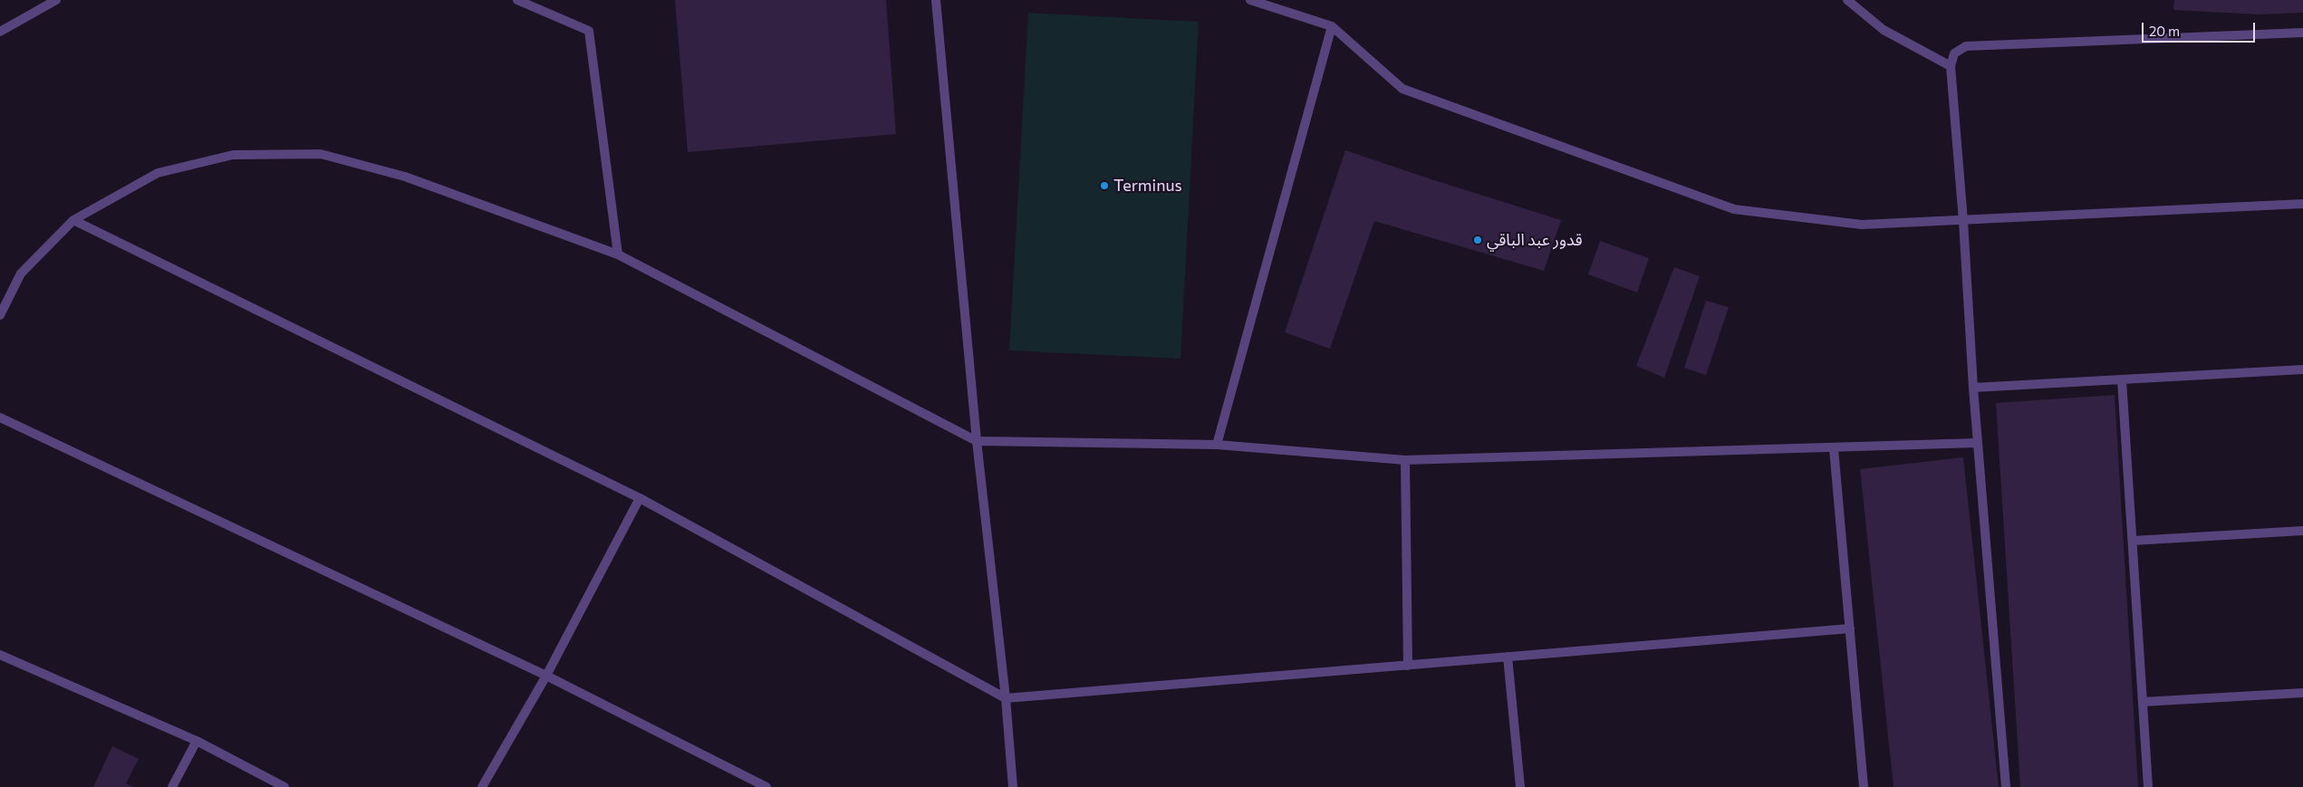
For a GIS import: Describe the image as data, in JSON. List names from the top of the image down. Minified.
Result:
{"places":["Terminus","قدور عبد الباقي"],"scale_bar":"20 m"}
